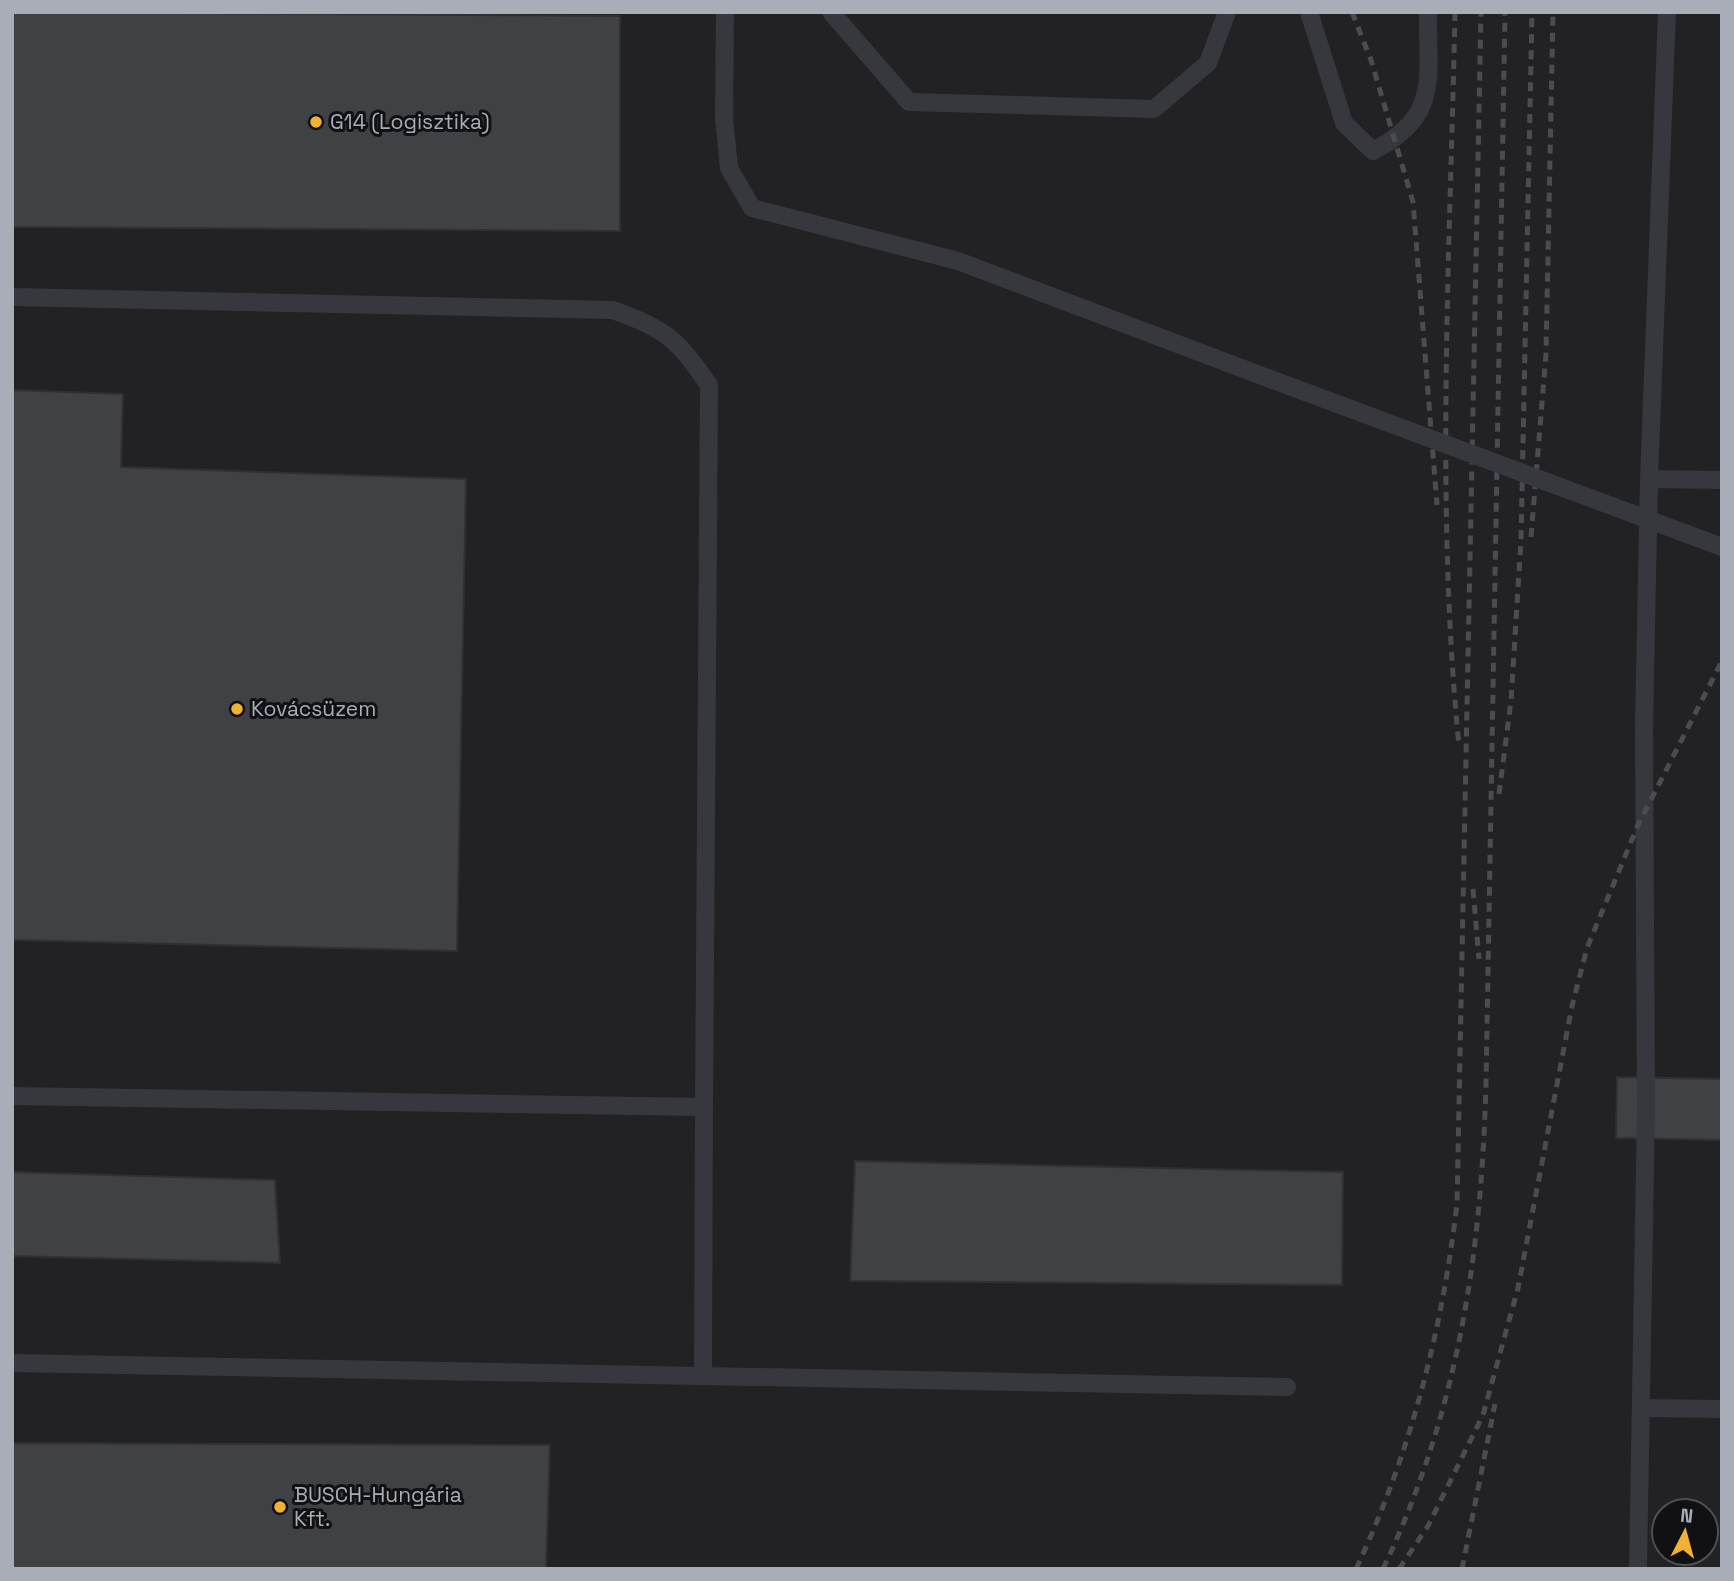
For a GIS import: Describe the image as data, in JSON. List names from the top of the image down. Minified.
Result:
{"places":["G14 (Logisztika)","Kovácsüzem","BUSCH-Hungária Kft."],"north":"top"}
